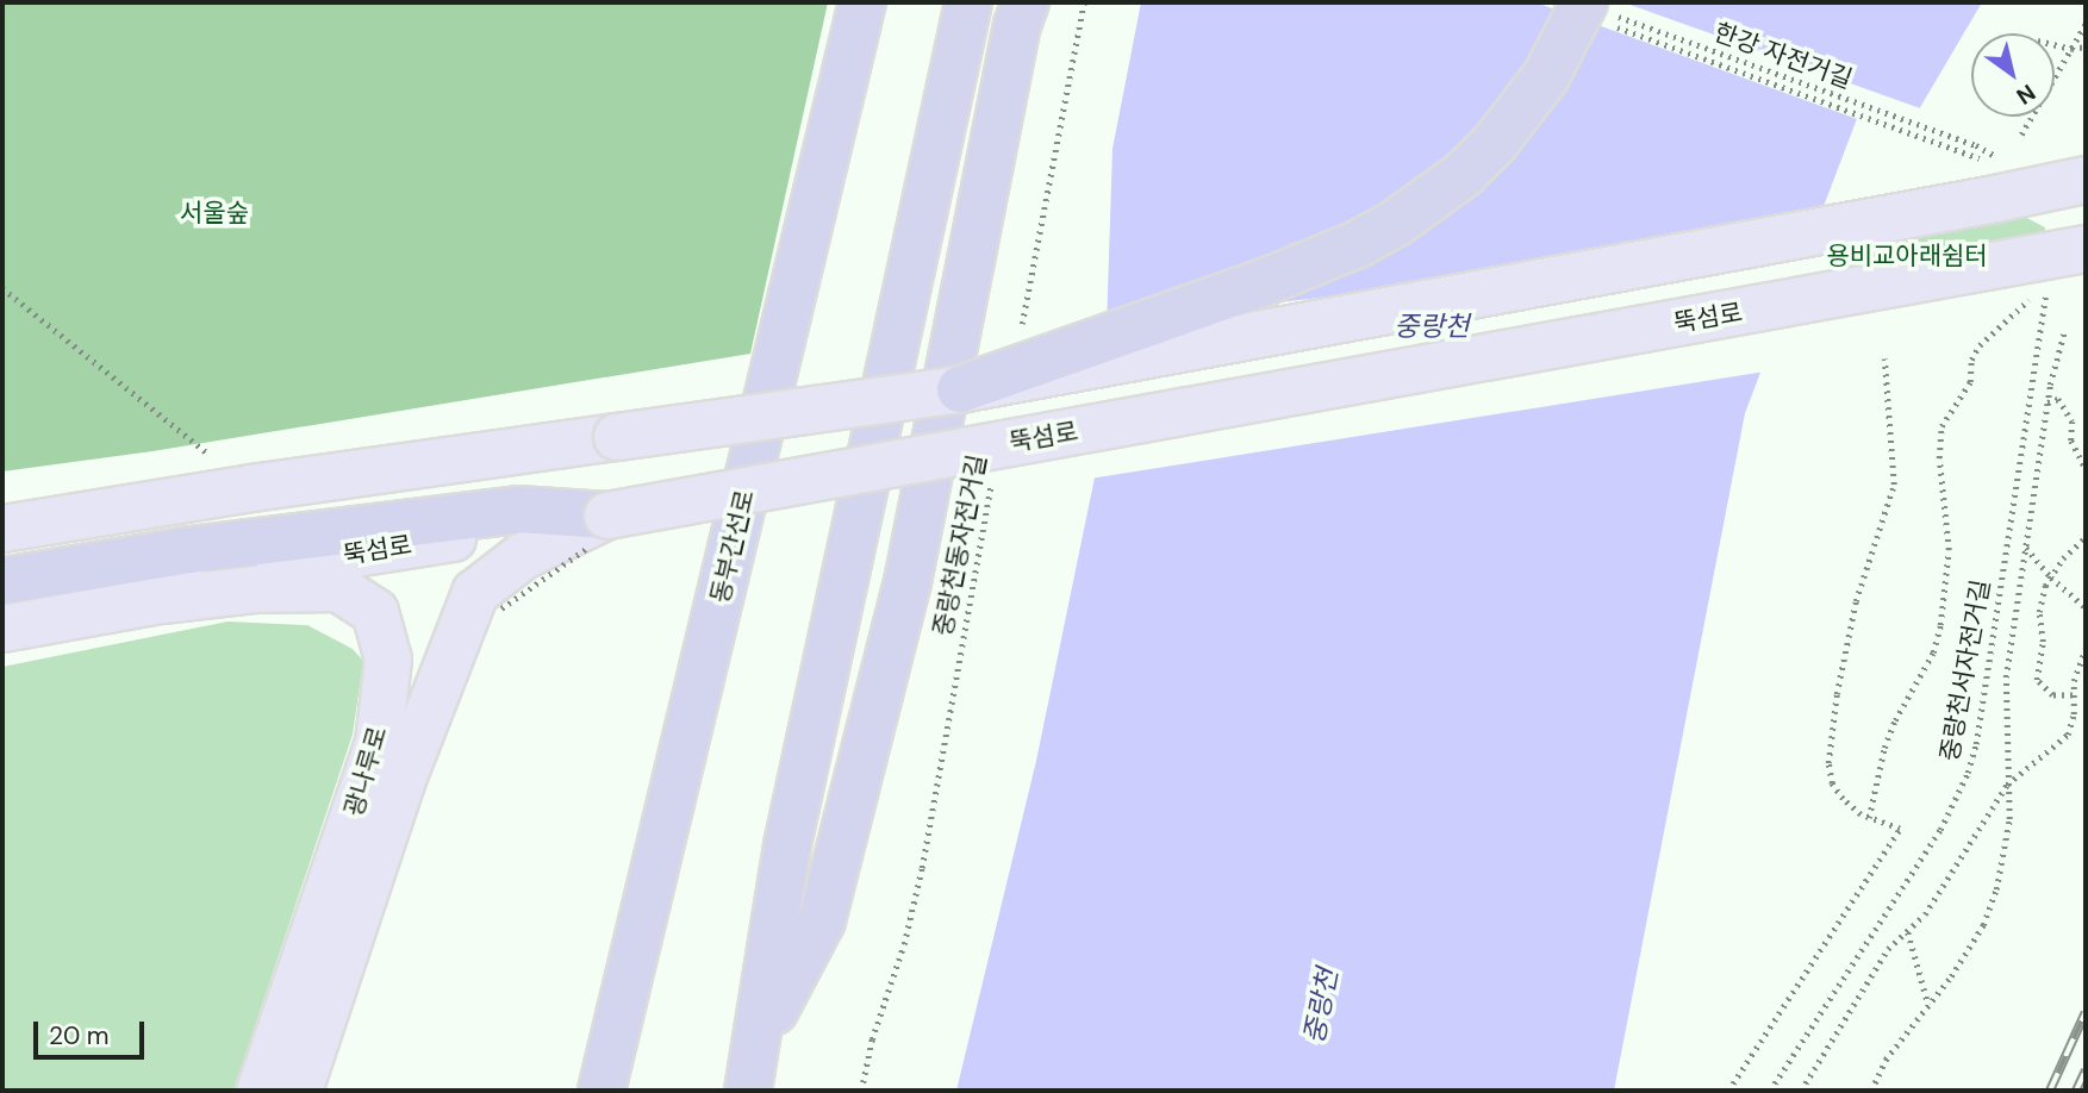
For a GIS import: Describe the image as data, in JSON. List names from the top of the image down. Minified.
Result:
{"streets":{"highway":["동부간선로"],"main road":["뚝섬로","광나루로"],"path":["한강 자전거길","중랑천동자전거길","중랑천서자전거길"]},"crossings":[["뚝섬로","광나루로"]],"water":["중랑천"],"parks":["서울숲","용비교아래쉼터"],"scale_bar":"20 m","north":"bottom right"}
